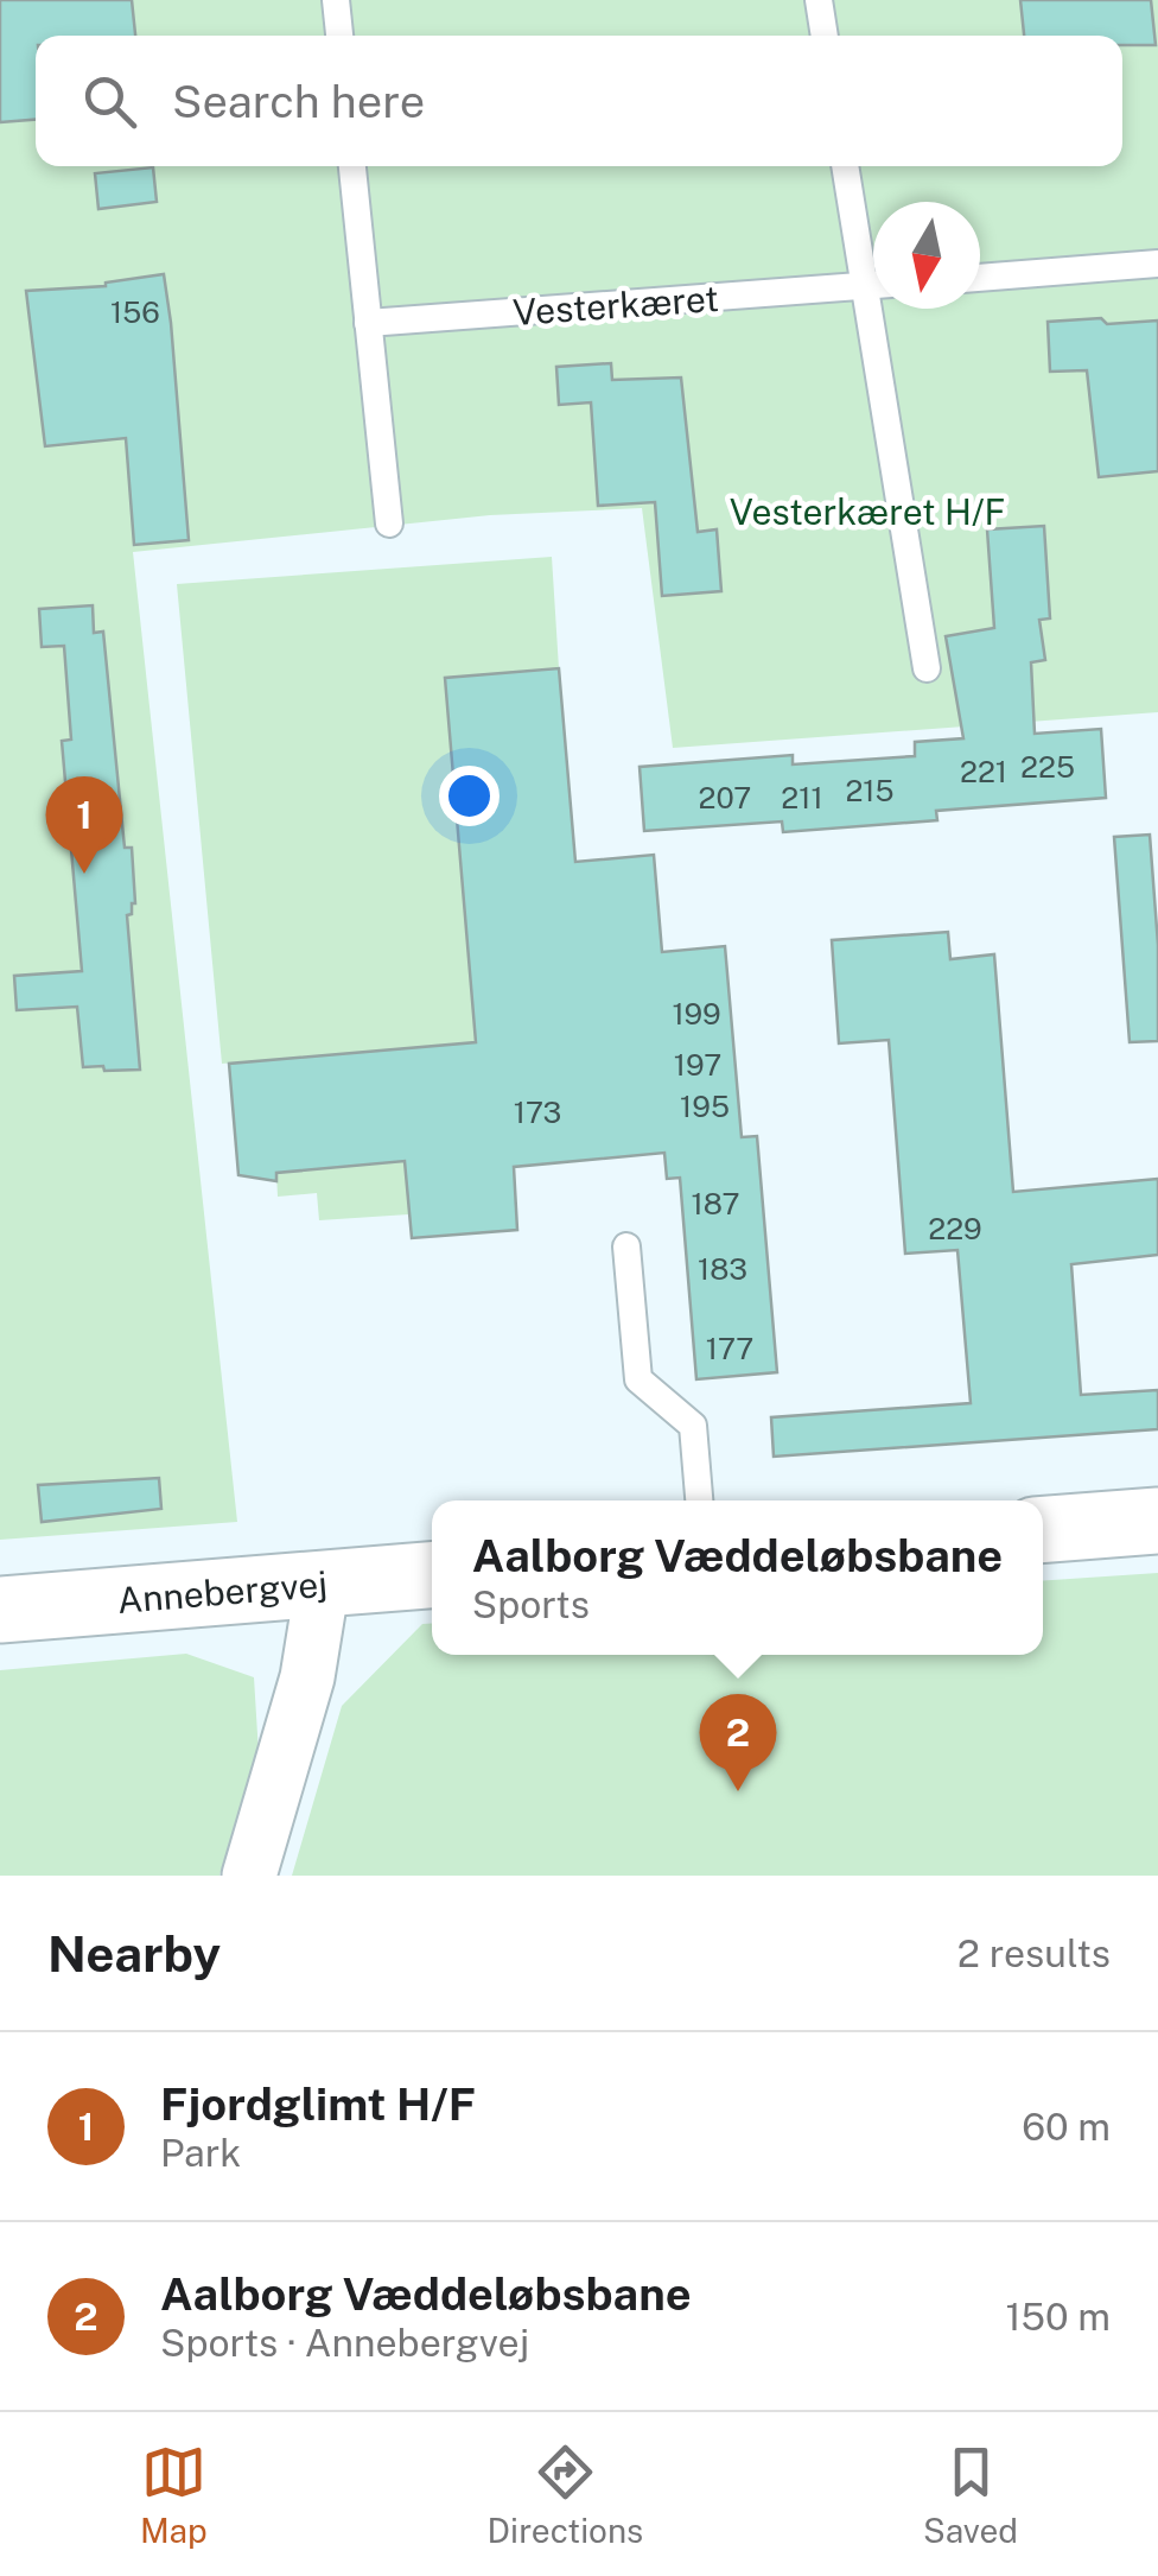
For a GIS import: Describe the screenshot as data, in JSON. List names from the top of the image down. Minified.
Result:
{"streets":{"street":["Annebergvej"],"lane":["Vesterkæret"]},"parks":["Vesterkæret H/F"],"house_numbers":["156","225","221","215","207","211","199","197","195","173","187","229","183","177"],"north":"bottom","page":{"search":"Search here","pins":["1","2"],"popup":["Aalborg Væddeløbsbane","Sports"],"heading":["Nearby","2 results"],"list":[{"mark":"1","name":"Fjordglimt H/F","note":"Park","value":"60 m"},{"mark":"2","name":"Aalborg Væddeløbsbane","note":"Sports · Annebergvej","value":"150 m"}],"nav":["Map","Directions","Saved"]}}
